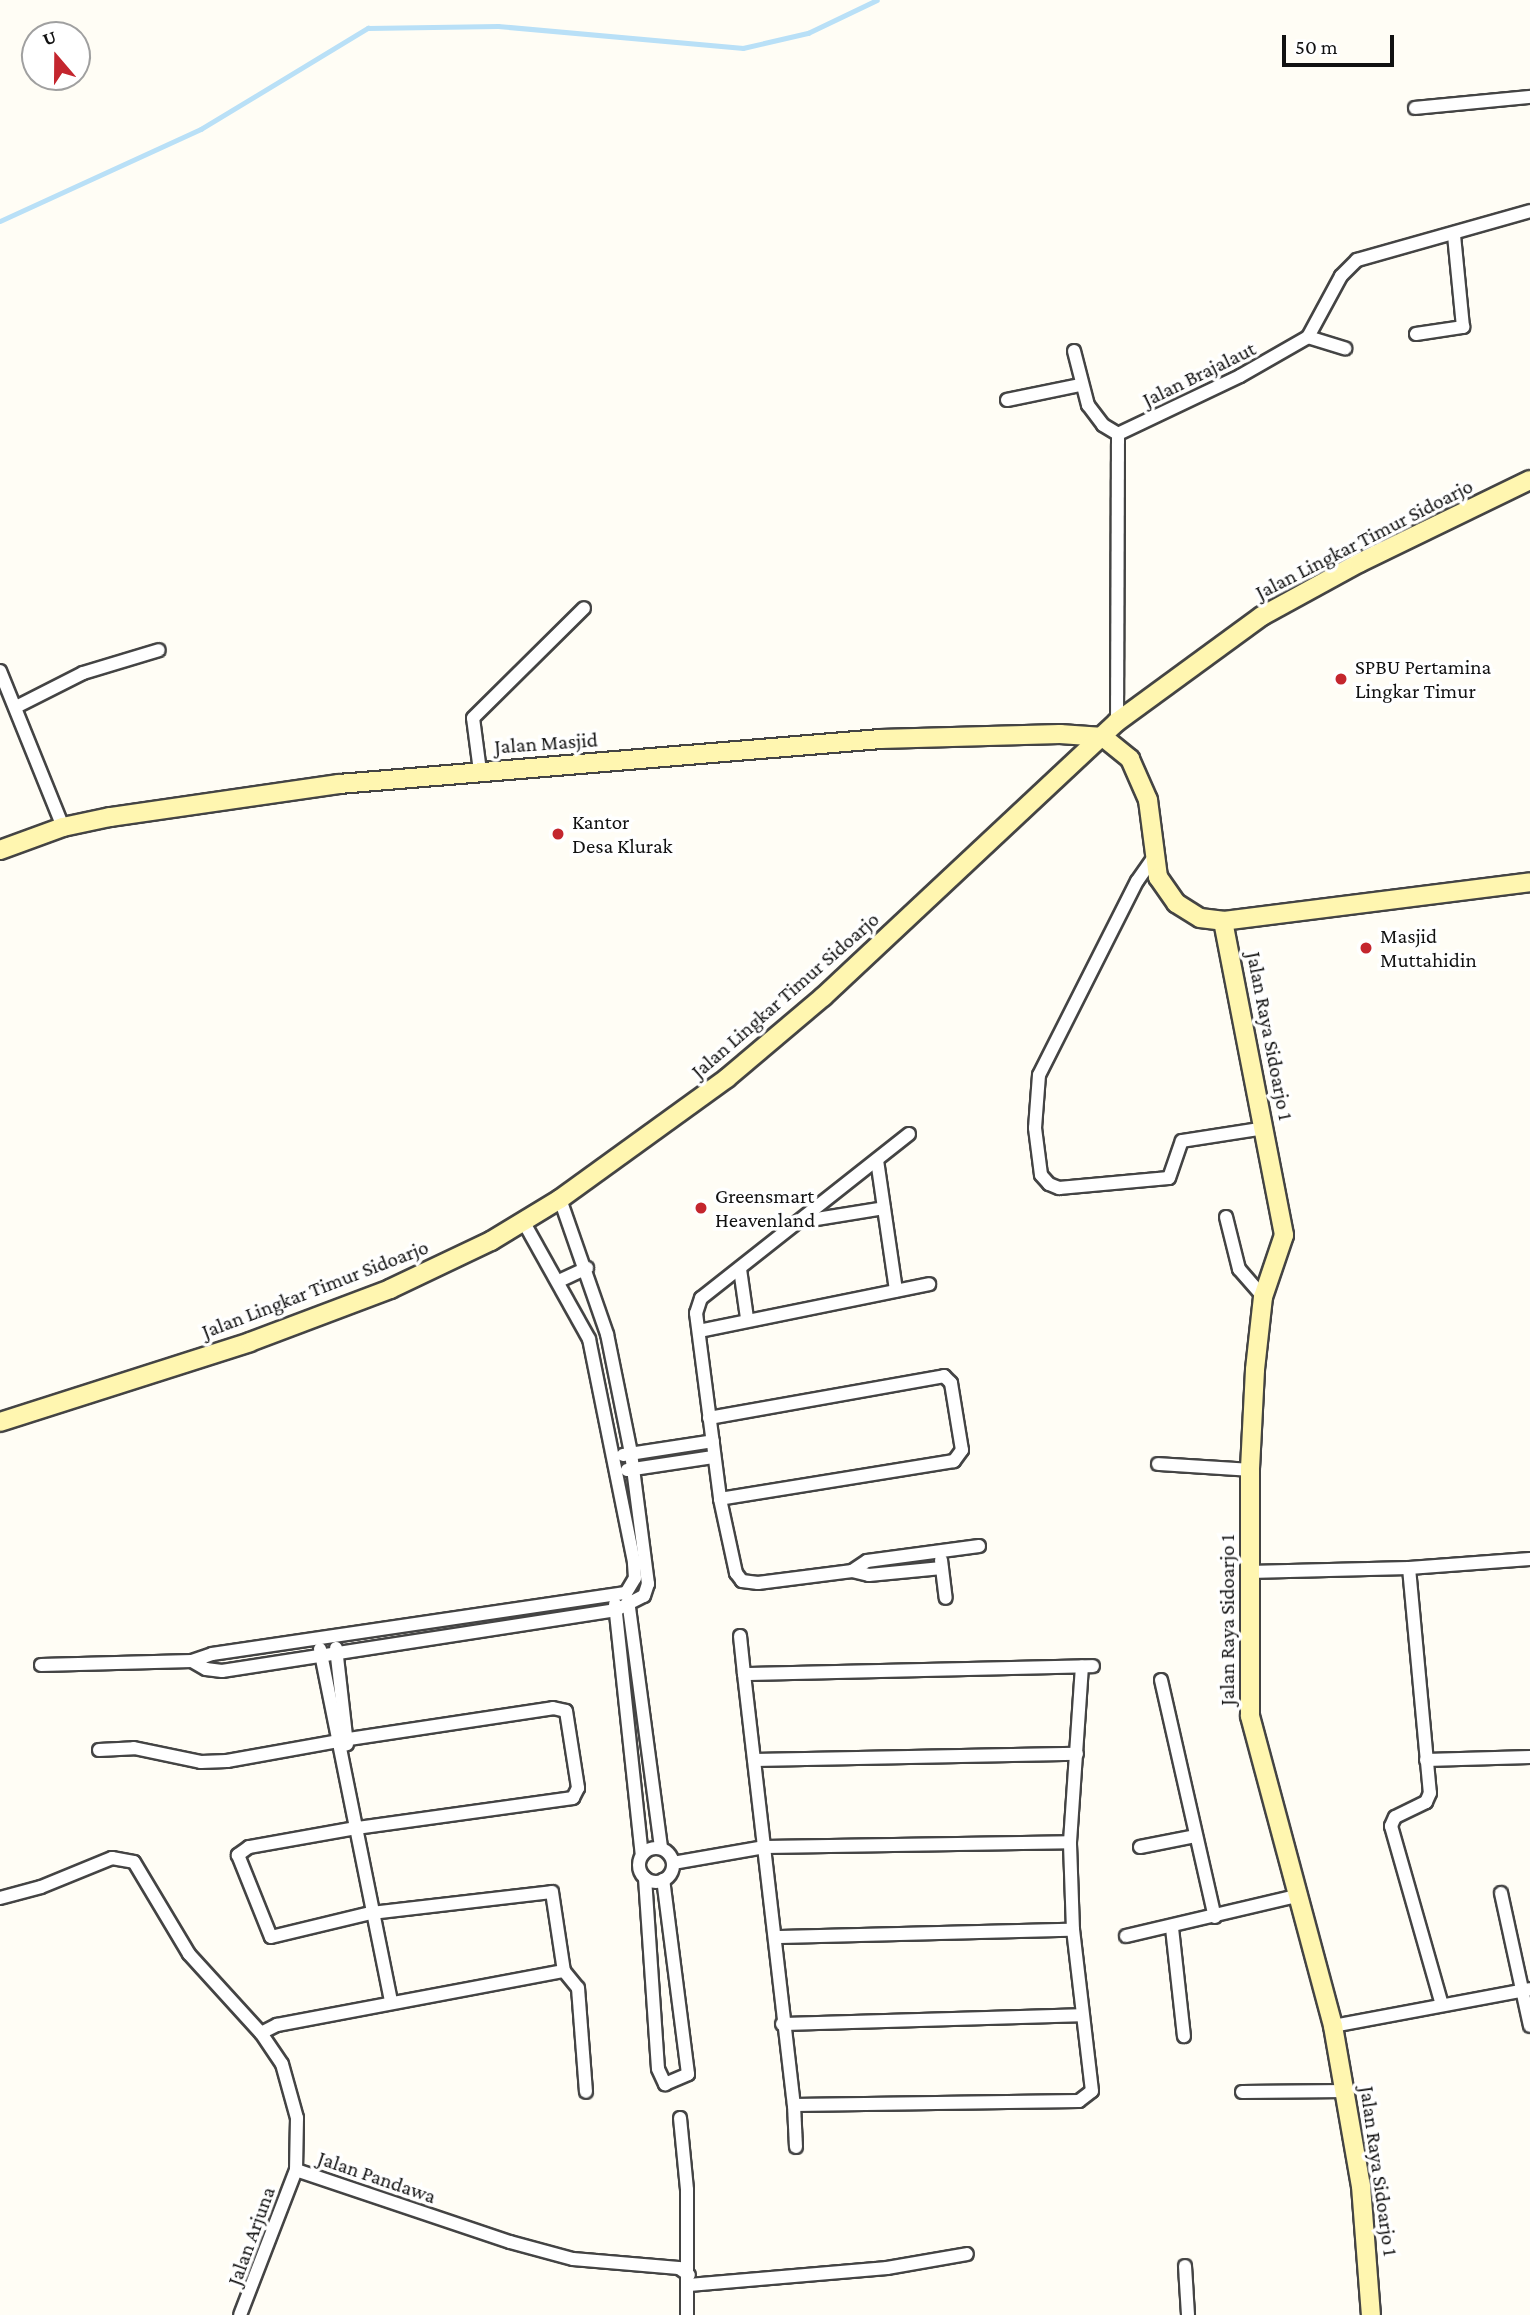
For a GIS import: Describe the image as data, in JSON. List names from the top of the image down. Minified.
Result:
{"streets":{"street":["Jalan Brajalaut","Jalan Lingkar Timur Sidoarjo","Jalan Masjid","Jalan Raya Sidoarjo 1","Jalan Pandawa","Jalan Arjuna"]},"crossings":[["Jalan Lingkar Timur Sidoarjo","Jalan Masjid"],["Jalan Pandawa","Jalan Arjuna"]],"places":["SPBU Pertamina Lingkar Timur","Kantor Desa Klurak","Masjid Muttahidin","Greensmart Heavenland"],"scale_bar":"50 m","north":"top"}
